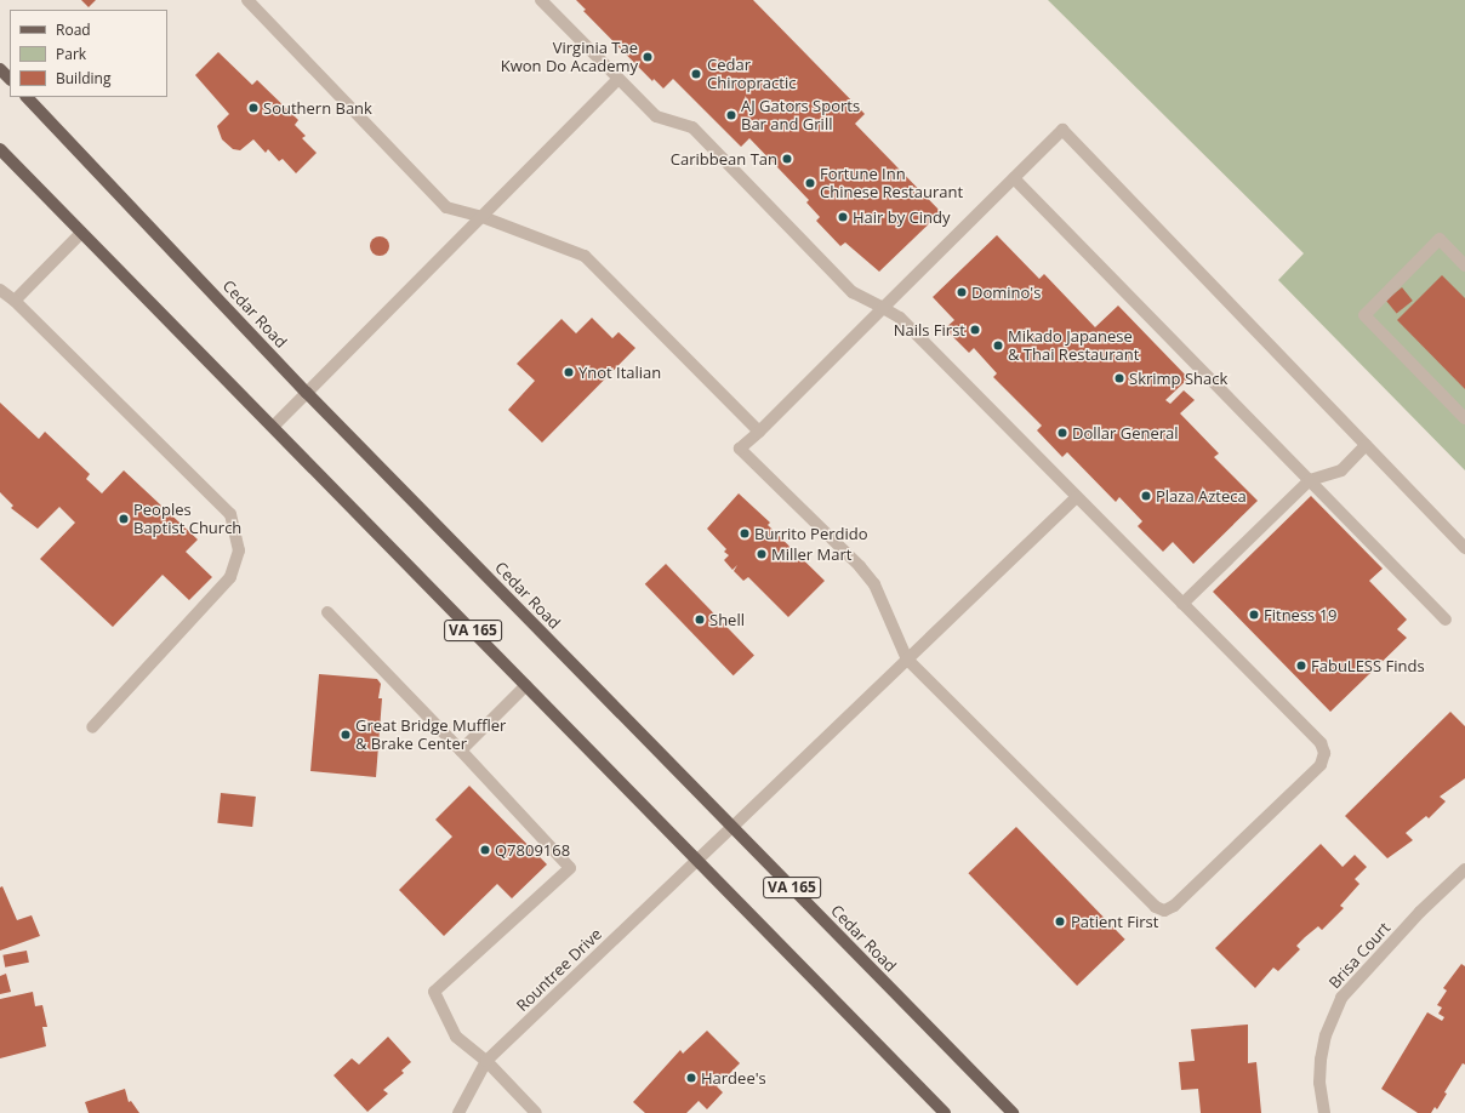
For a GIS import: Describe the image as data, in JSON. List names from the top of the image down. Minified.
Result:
{"streets":{"main road":["Cedar Road","VA 165"],"street":["Brisa Court","Rountree Drive"]},"crossings":[["Cedar Road","Rountree Drive"],["VA 165","Rountree Drive"]],"places":["Virginia Tae Kwon Do Academy","Cedar Chiropractic","Southern Bank","AJ Gators Sports Bar and Grill","Caribbean Tan","Fortune Inn Chinese Restaurant","Hair by Cindy","Domino's","Nails First","Mikado Japanese & Thai Restaurant","Ynot Italian","Skrimp Shack","Dollar General","Plaza Azteca","Peoples Baptist Church","Burrito Perdido","Miller Mart","Fitness 19","Shell","FabuLESS Finds","Great Bridge Muffler & Brake Center","Q7809168","Patient First","Hardee's"],"legend":["Road","Park","Building"]}
